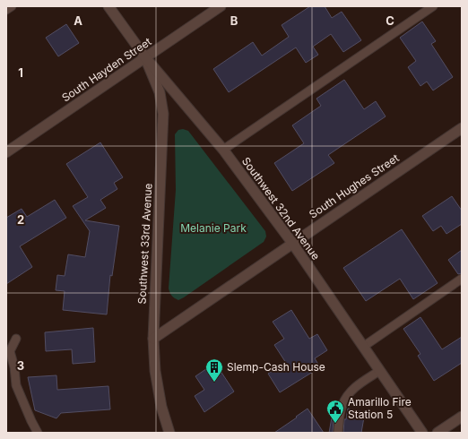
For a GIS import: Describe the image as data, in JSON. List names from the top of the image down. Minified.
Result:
{"streets":{"street":["South Hayden Street","South Hughes Street","Southwest 32nd Avenue","Southwest 33rd Avenue"]},"crossings":[["South Hayden Street","Southwest 32nd Avenue"],["South Hayden Street","Southwest 33rd Avenue"],["South Hughes Street","Southwest 32nd Avenue"],["South Hughes Street","Southwest 33rd Avenue"],["Southwest 32nd Avenue","Southwest 33rd Avenue"]],"parks":["Melanie Park"],"places":{"building":["Slemp-Cash House"],"public building":["Amarillo Fire Station 5"]},"grid":{"columns":["A","B","C"],"rows":["1","2","3"]}}
